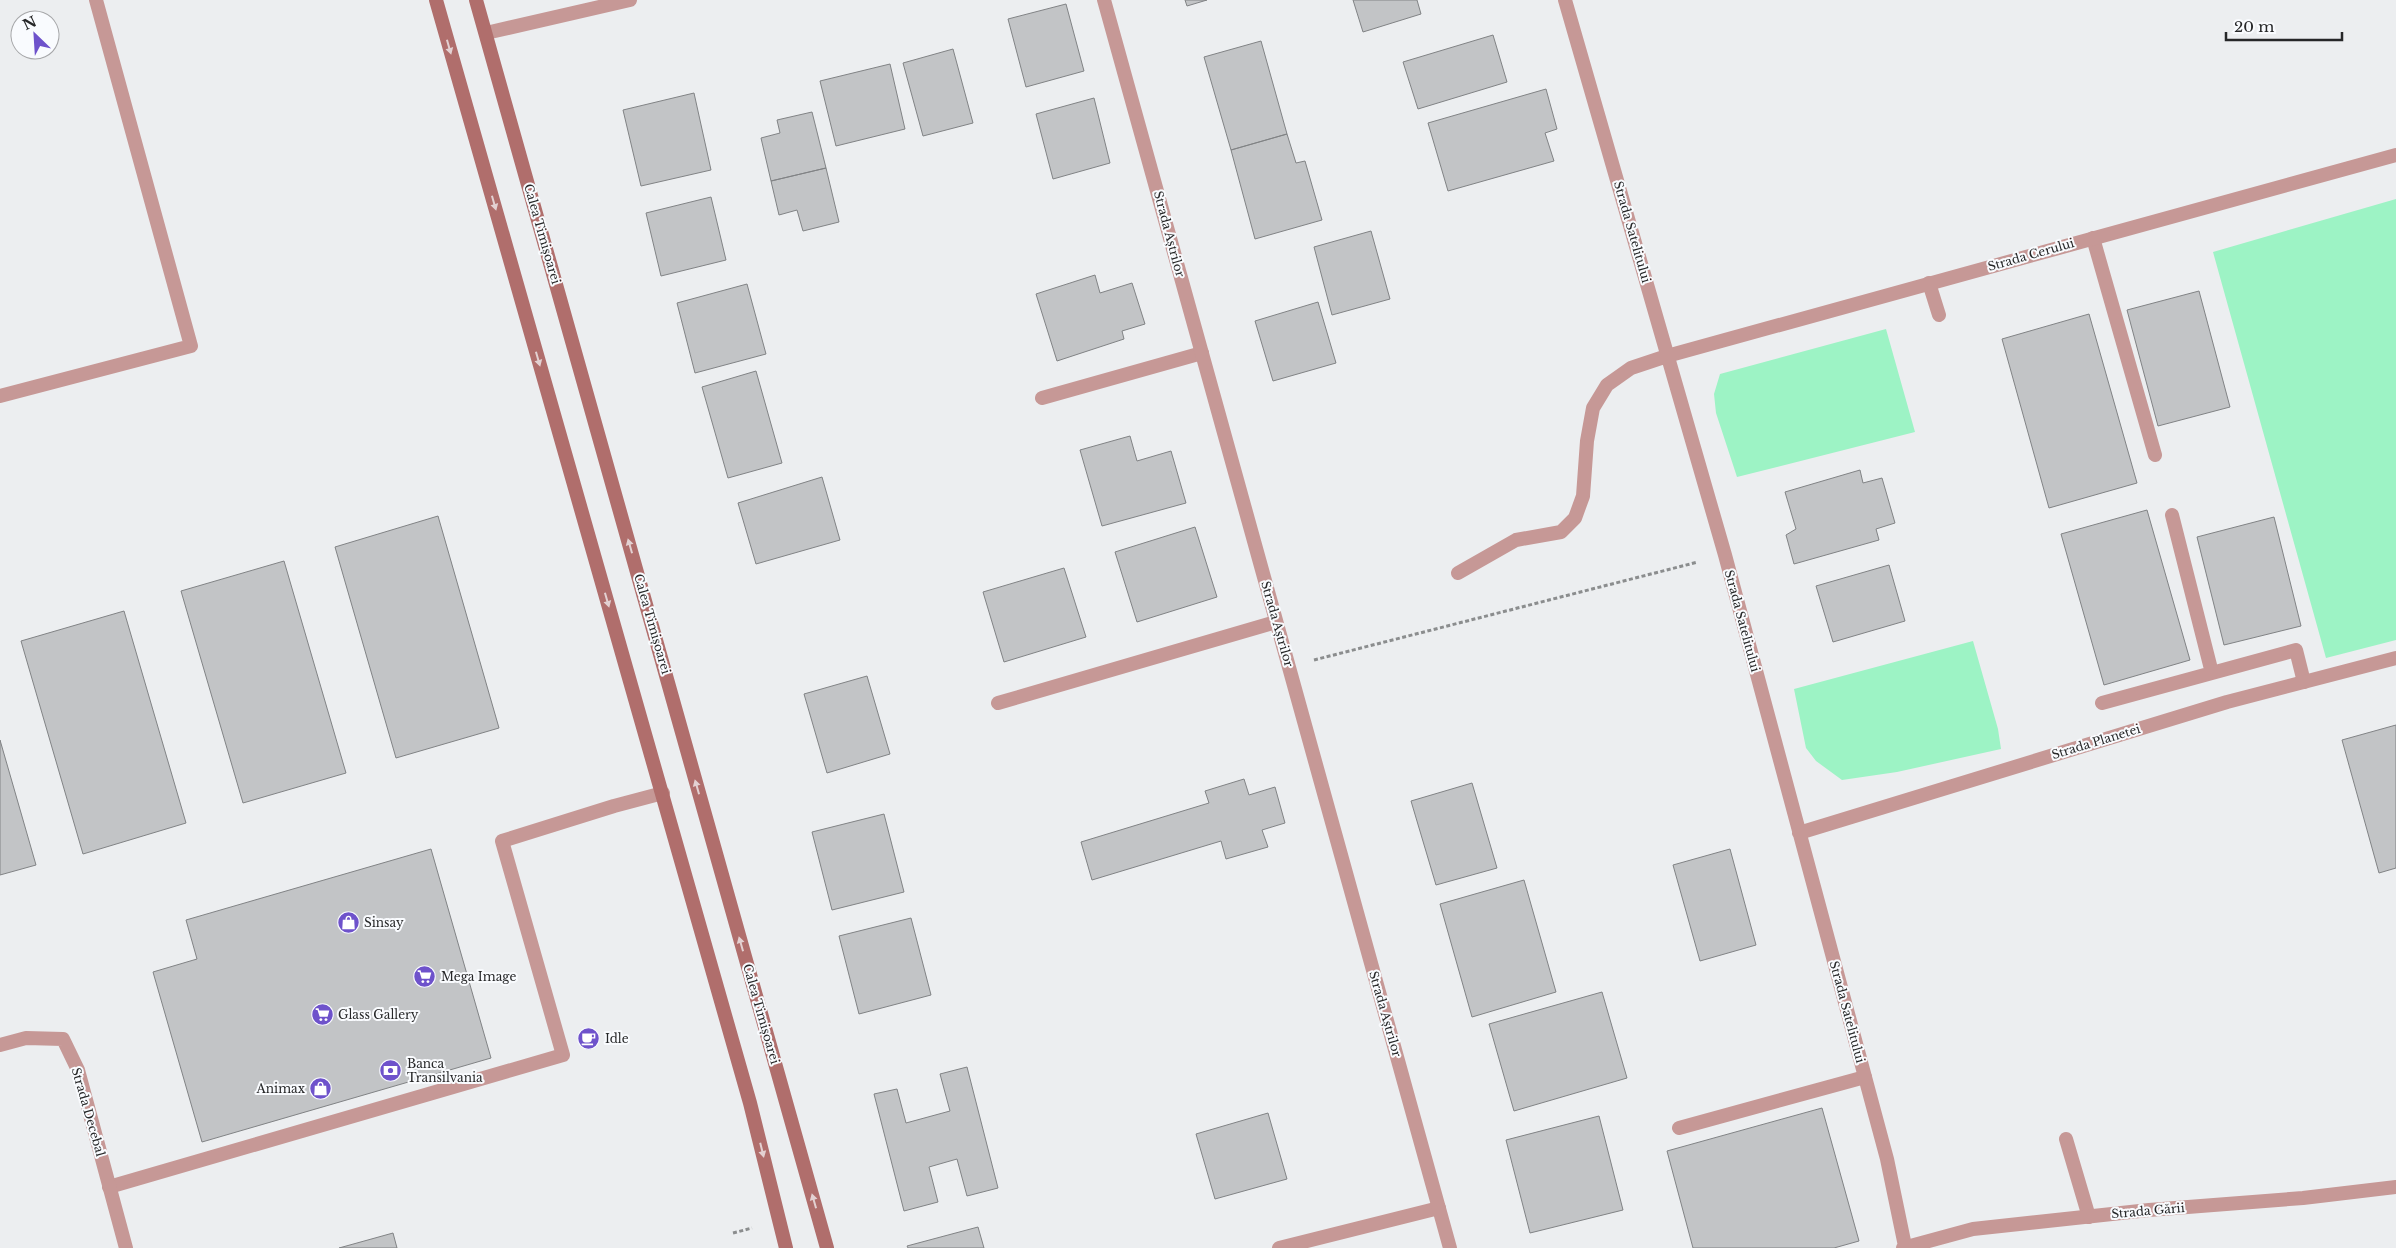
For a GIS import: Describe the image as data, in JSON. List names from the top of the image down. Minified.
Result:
{"streets":{"main road":["Calea Timișoarei"],"street":["Strada Satelitului","Strada Aștrilor","Strada Cerului","Strada Planetei","Strada Decebal","Strada Gării"]},"crossings":[["Strada Satelitului","Strada Cerului"],["Strada Satelitului","Strada Planetei"],["Strada Satelitului","Strada Gării"]],"places":{"shop":["Sinsay","Animax"],"supermarket":["Mega Image","Glass Gallery"],"cafe":["Idle"],"bank":["Banca Transilvania"]},"scale_bar":"20 m","north":"top left"}
